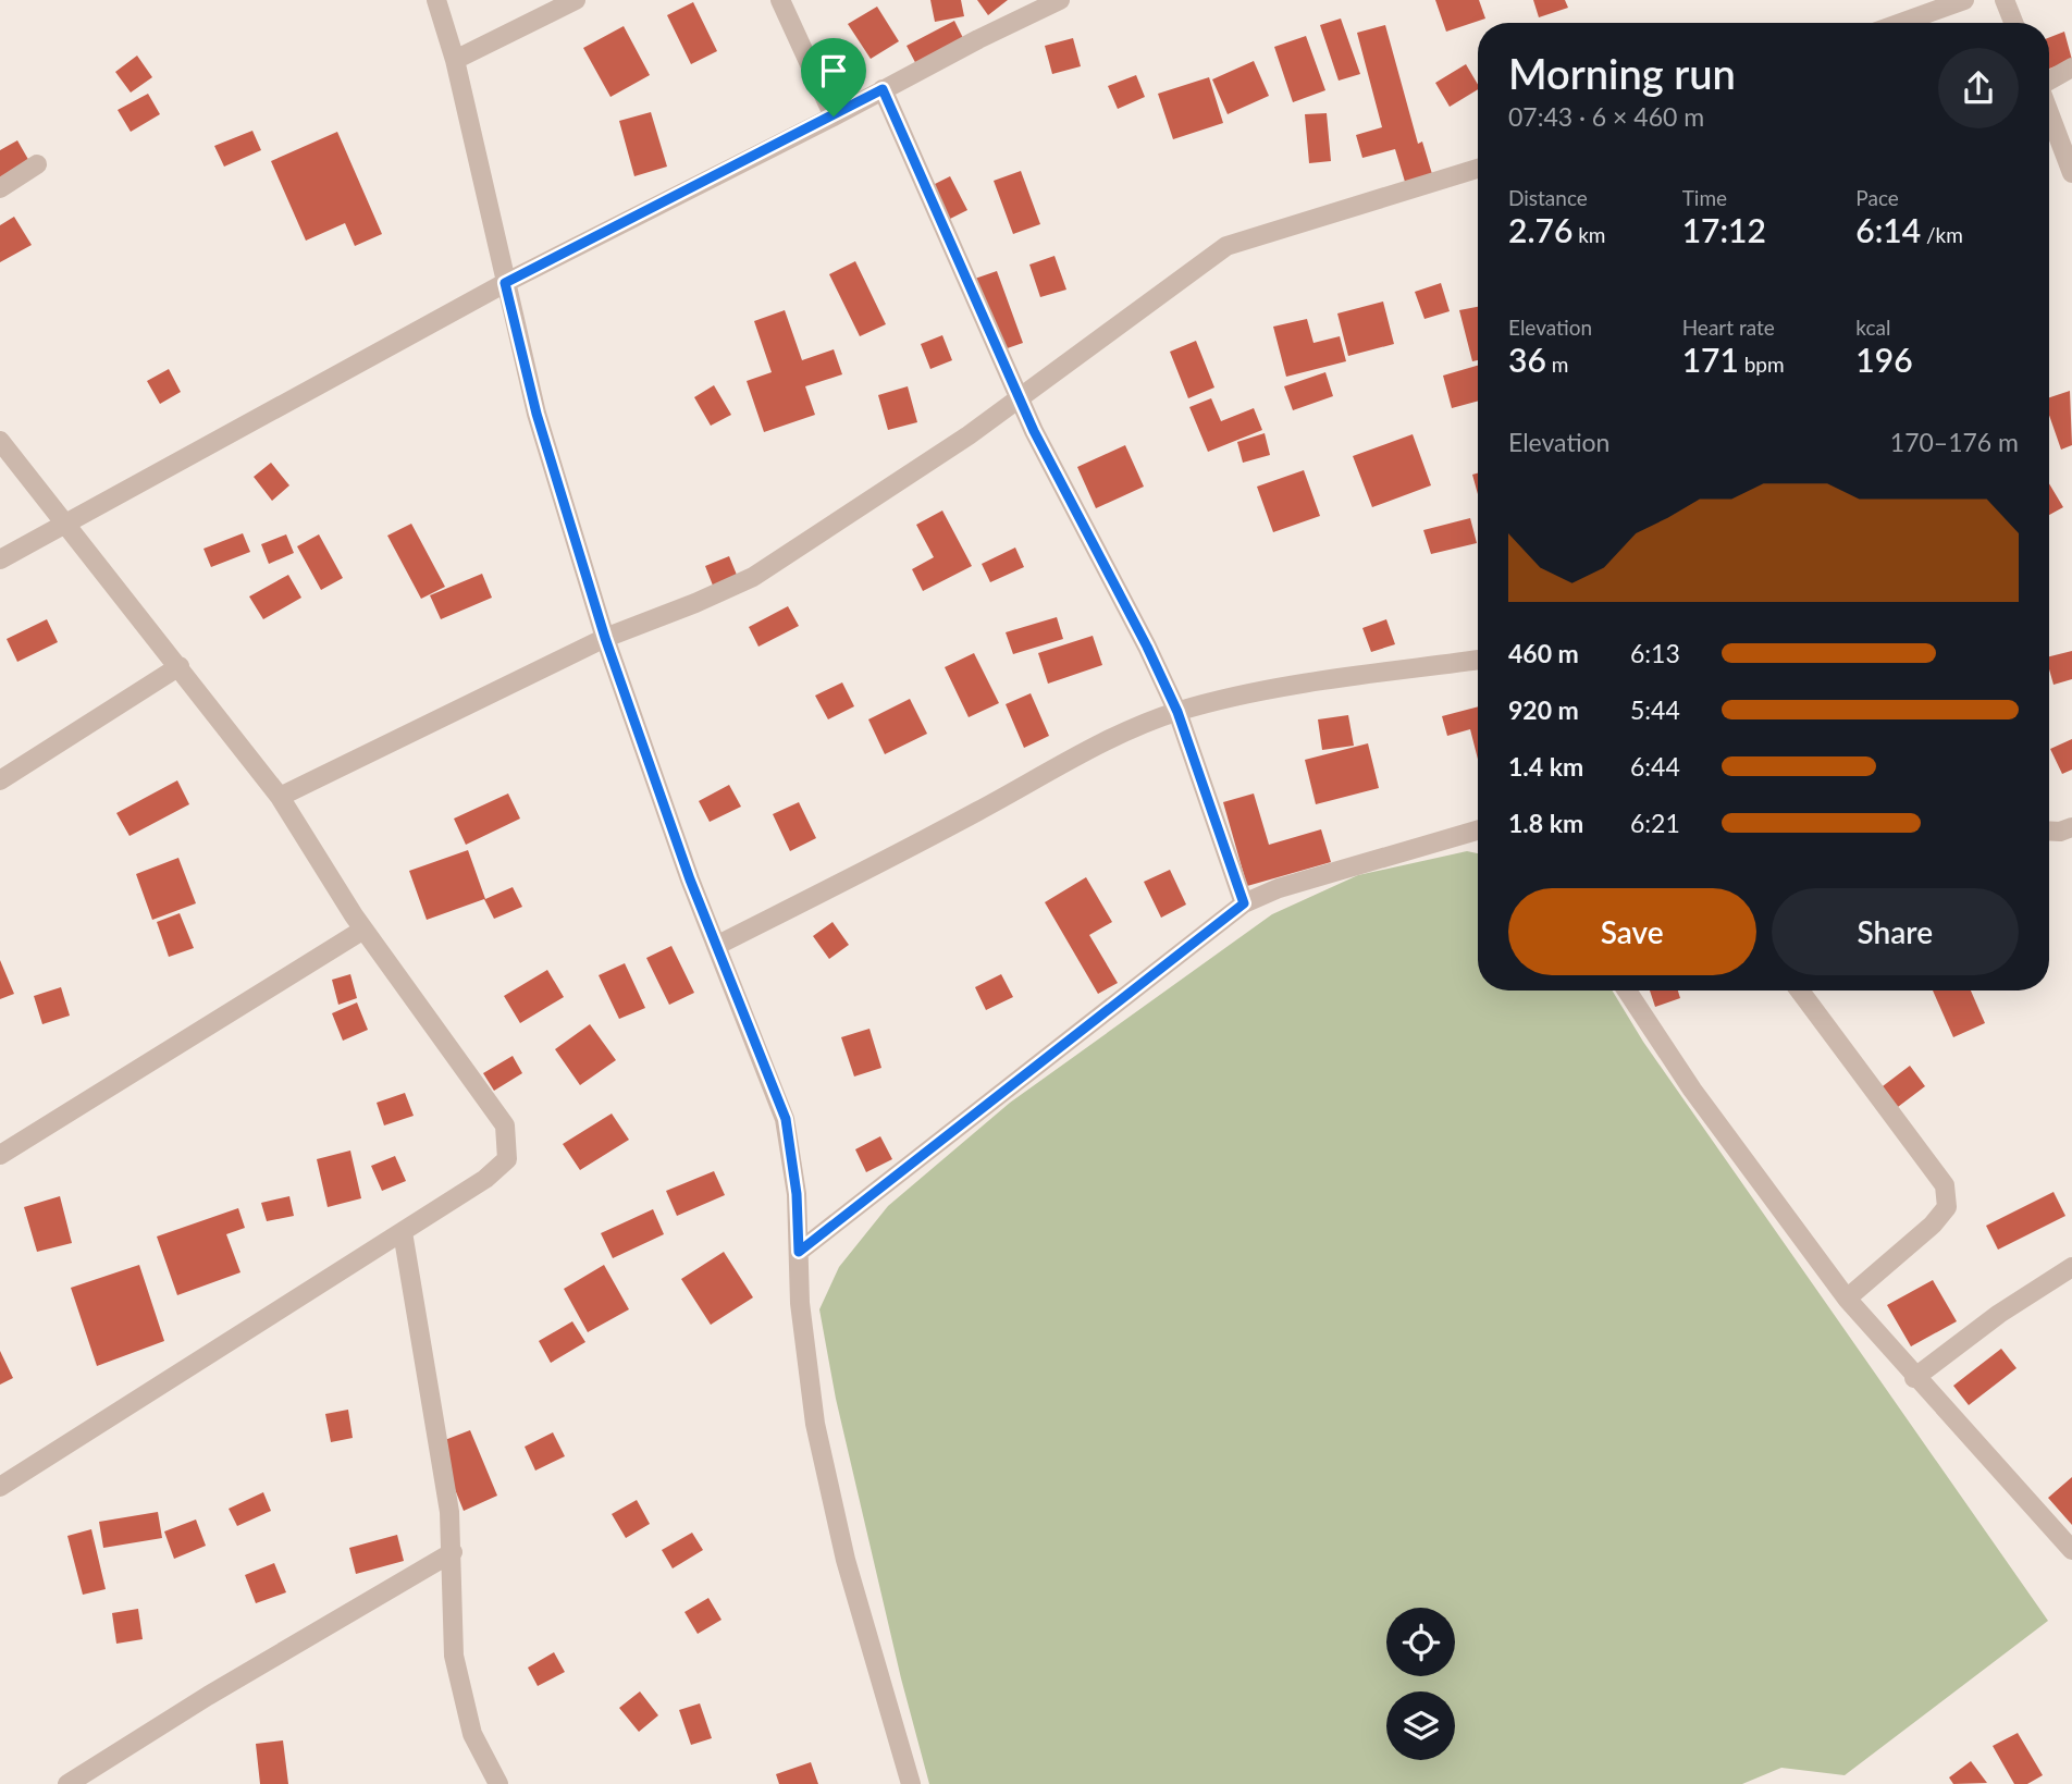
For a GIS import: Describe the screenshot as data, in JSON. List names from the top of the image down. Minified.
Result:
{"page":{"heading":["Morning run","07:43 · 6 × 460 m"],"stats":[["Distance","2.76 km"],["Time","17:12"],["Pace","6:14 /km"],["Elevation","36 m"],["Heart rate","171 bpm"],["kcal","196"]],"chart":["Elevation","170–176 m"],"list":[{"name":"460 m","note":"6:13"},{"name":"920 m","note":"5:44"},{"name":"1.4 km","note":"6:44"},{"name":"1.8 km","note":"6:21"}],"buttons":["Save","Share"]}}
